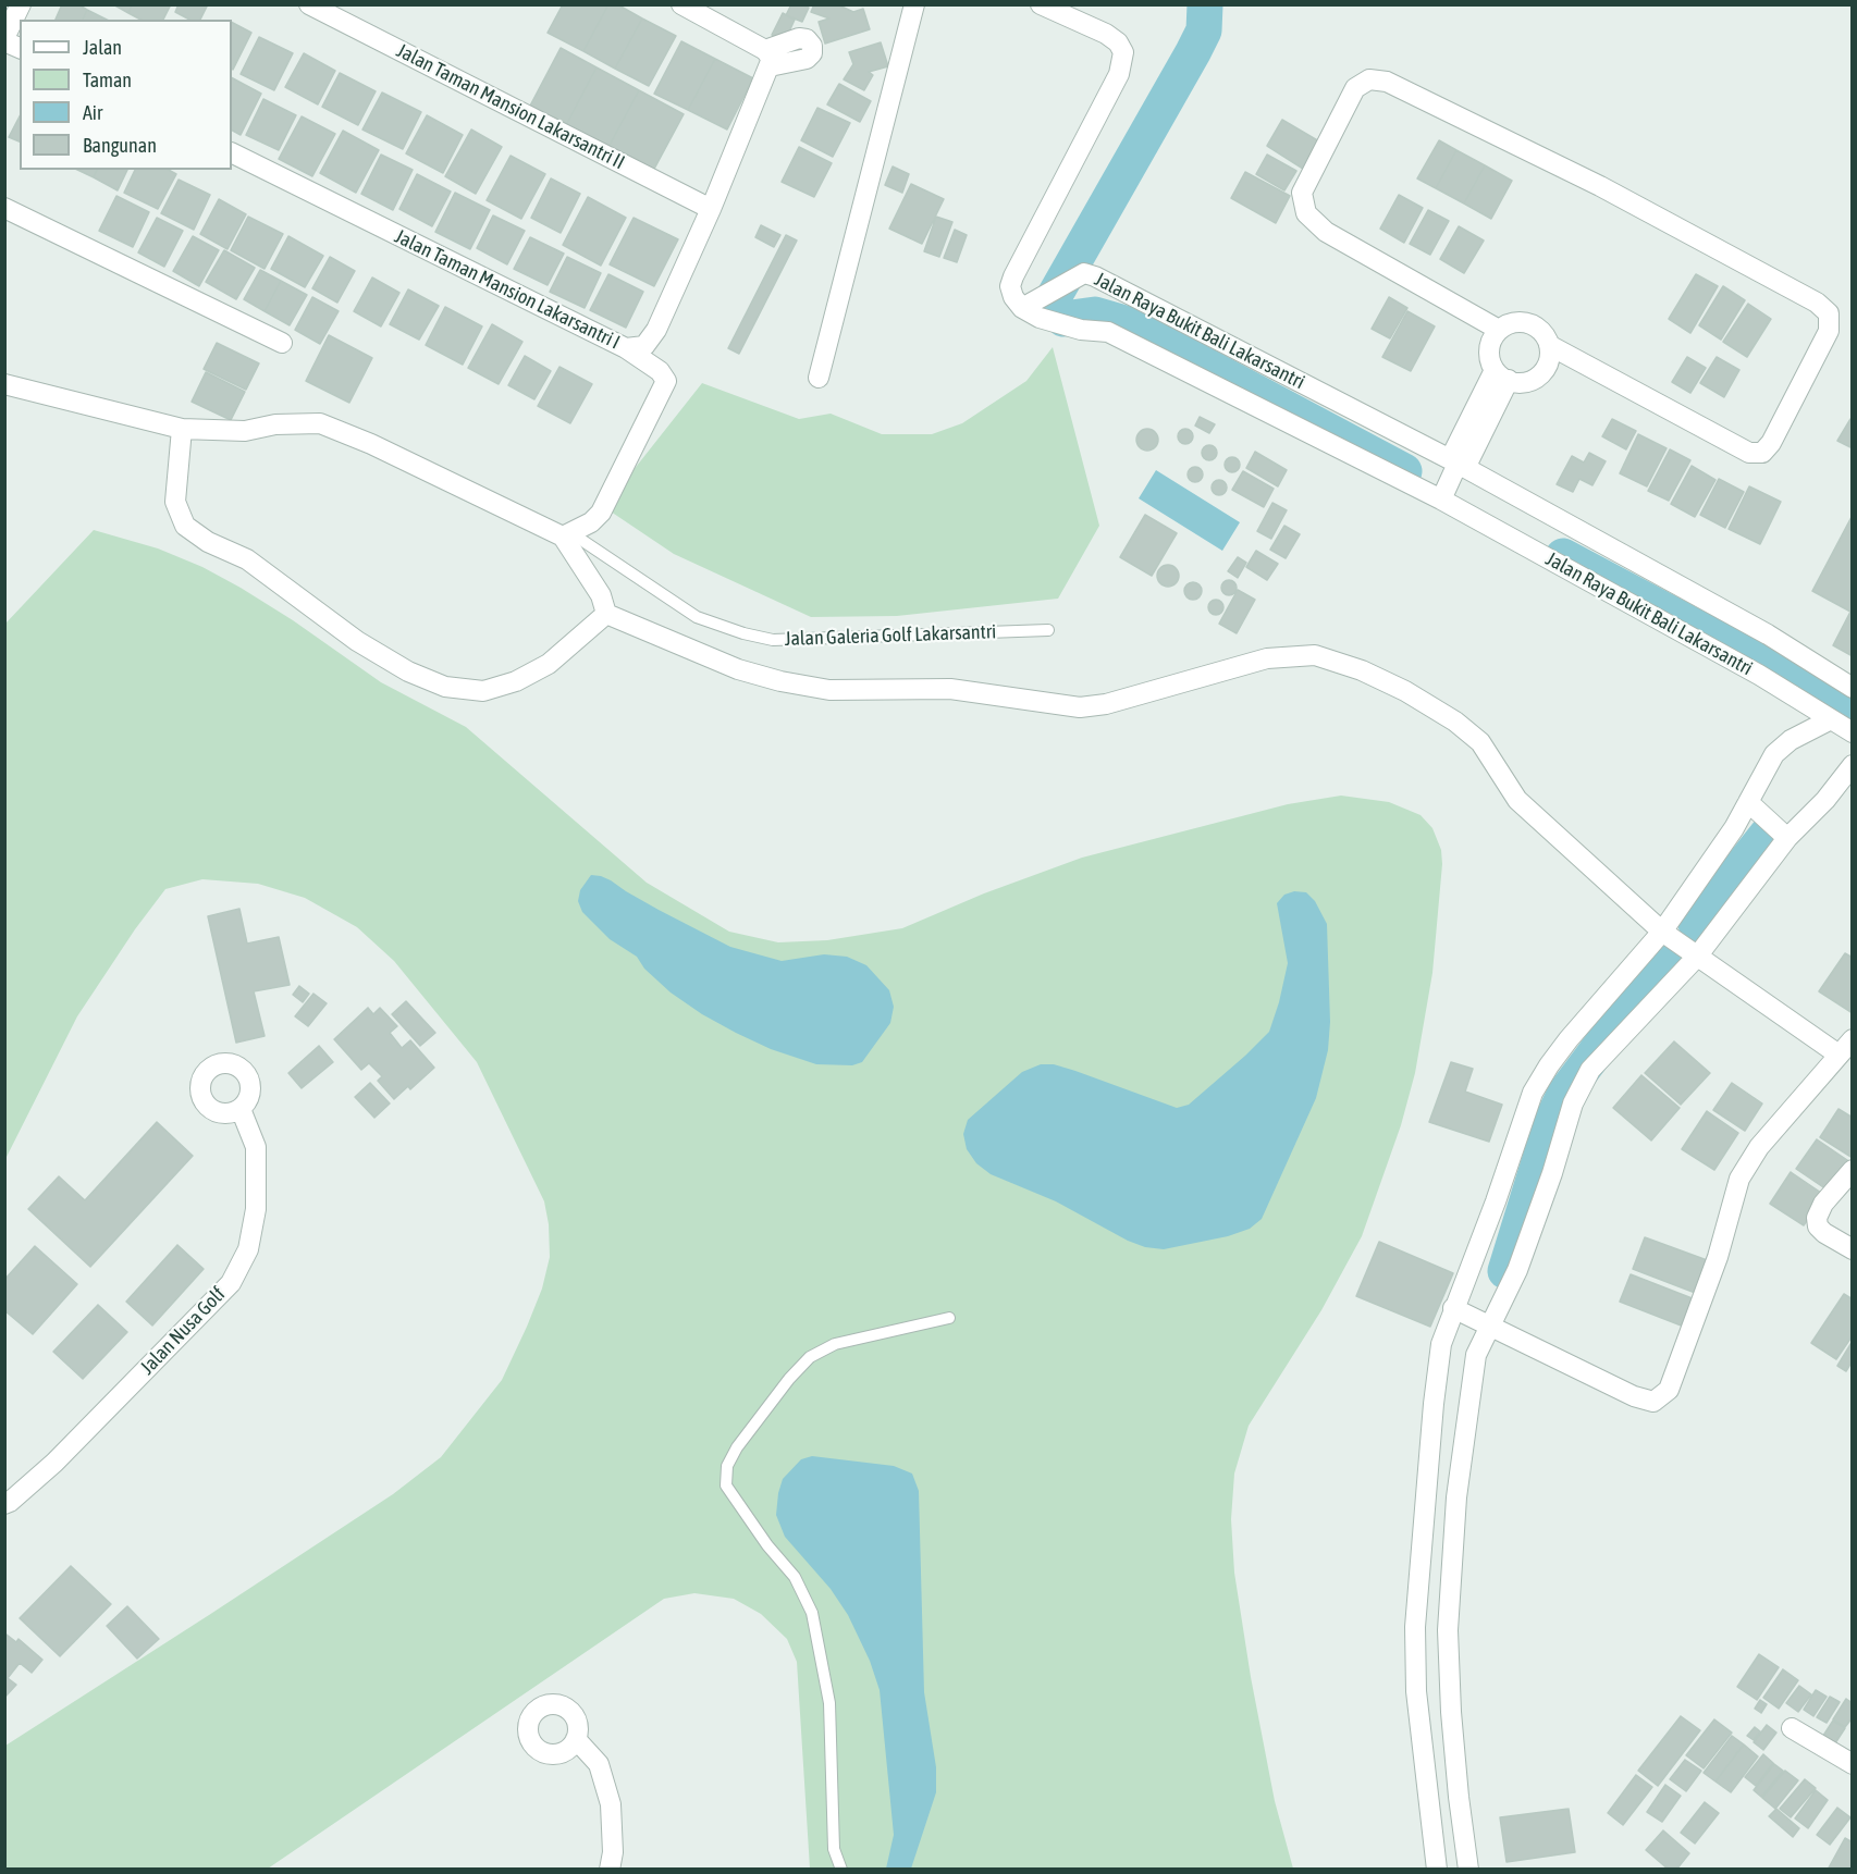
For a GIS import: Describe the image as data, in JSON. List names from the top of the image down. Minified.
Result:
{"streets":{"street":["Jalan Taman Mansion Lakarsantri II","Jalan Taman Mansion Lakarsantri I","Jalan Raya Bukit Bali Lakarsantri","Jalan Galeria Golf Lakarsantri","Jalan Nusa Golf"]},"crossings":[["Jalan Taman Mansion Lakarsantri II","Jalan Taman Mansion Lakarsantri I"]],"legend":["Jalan","Taman","Air","Bangunan"]}
